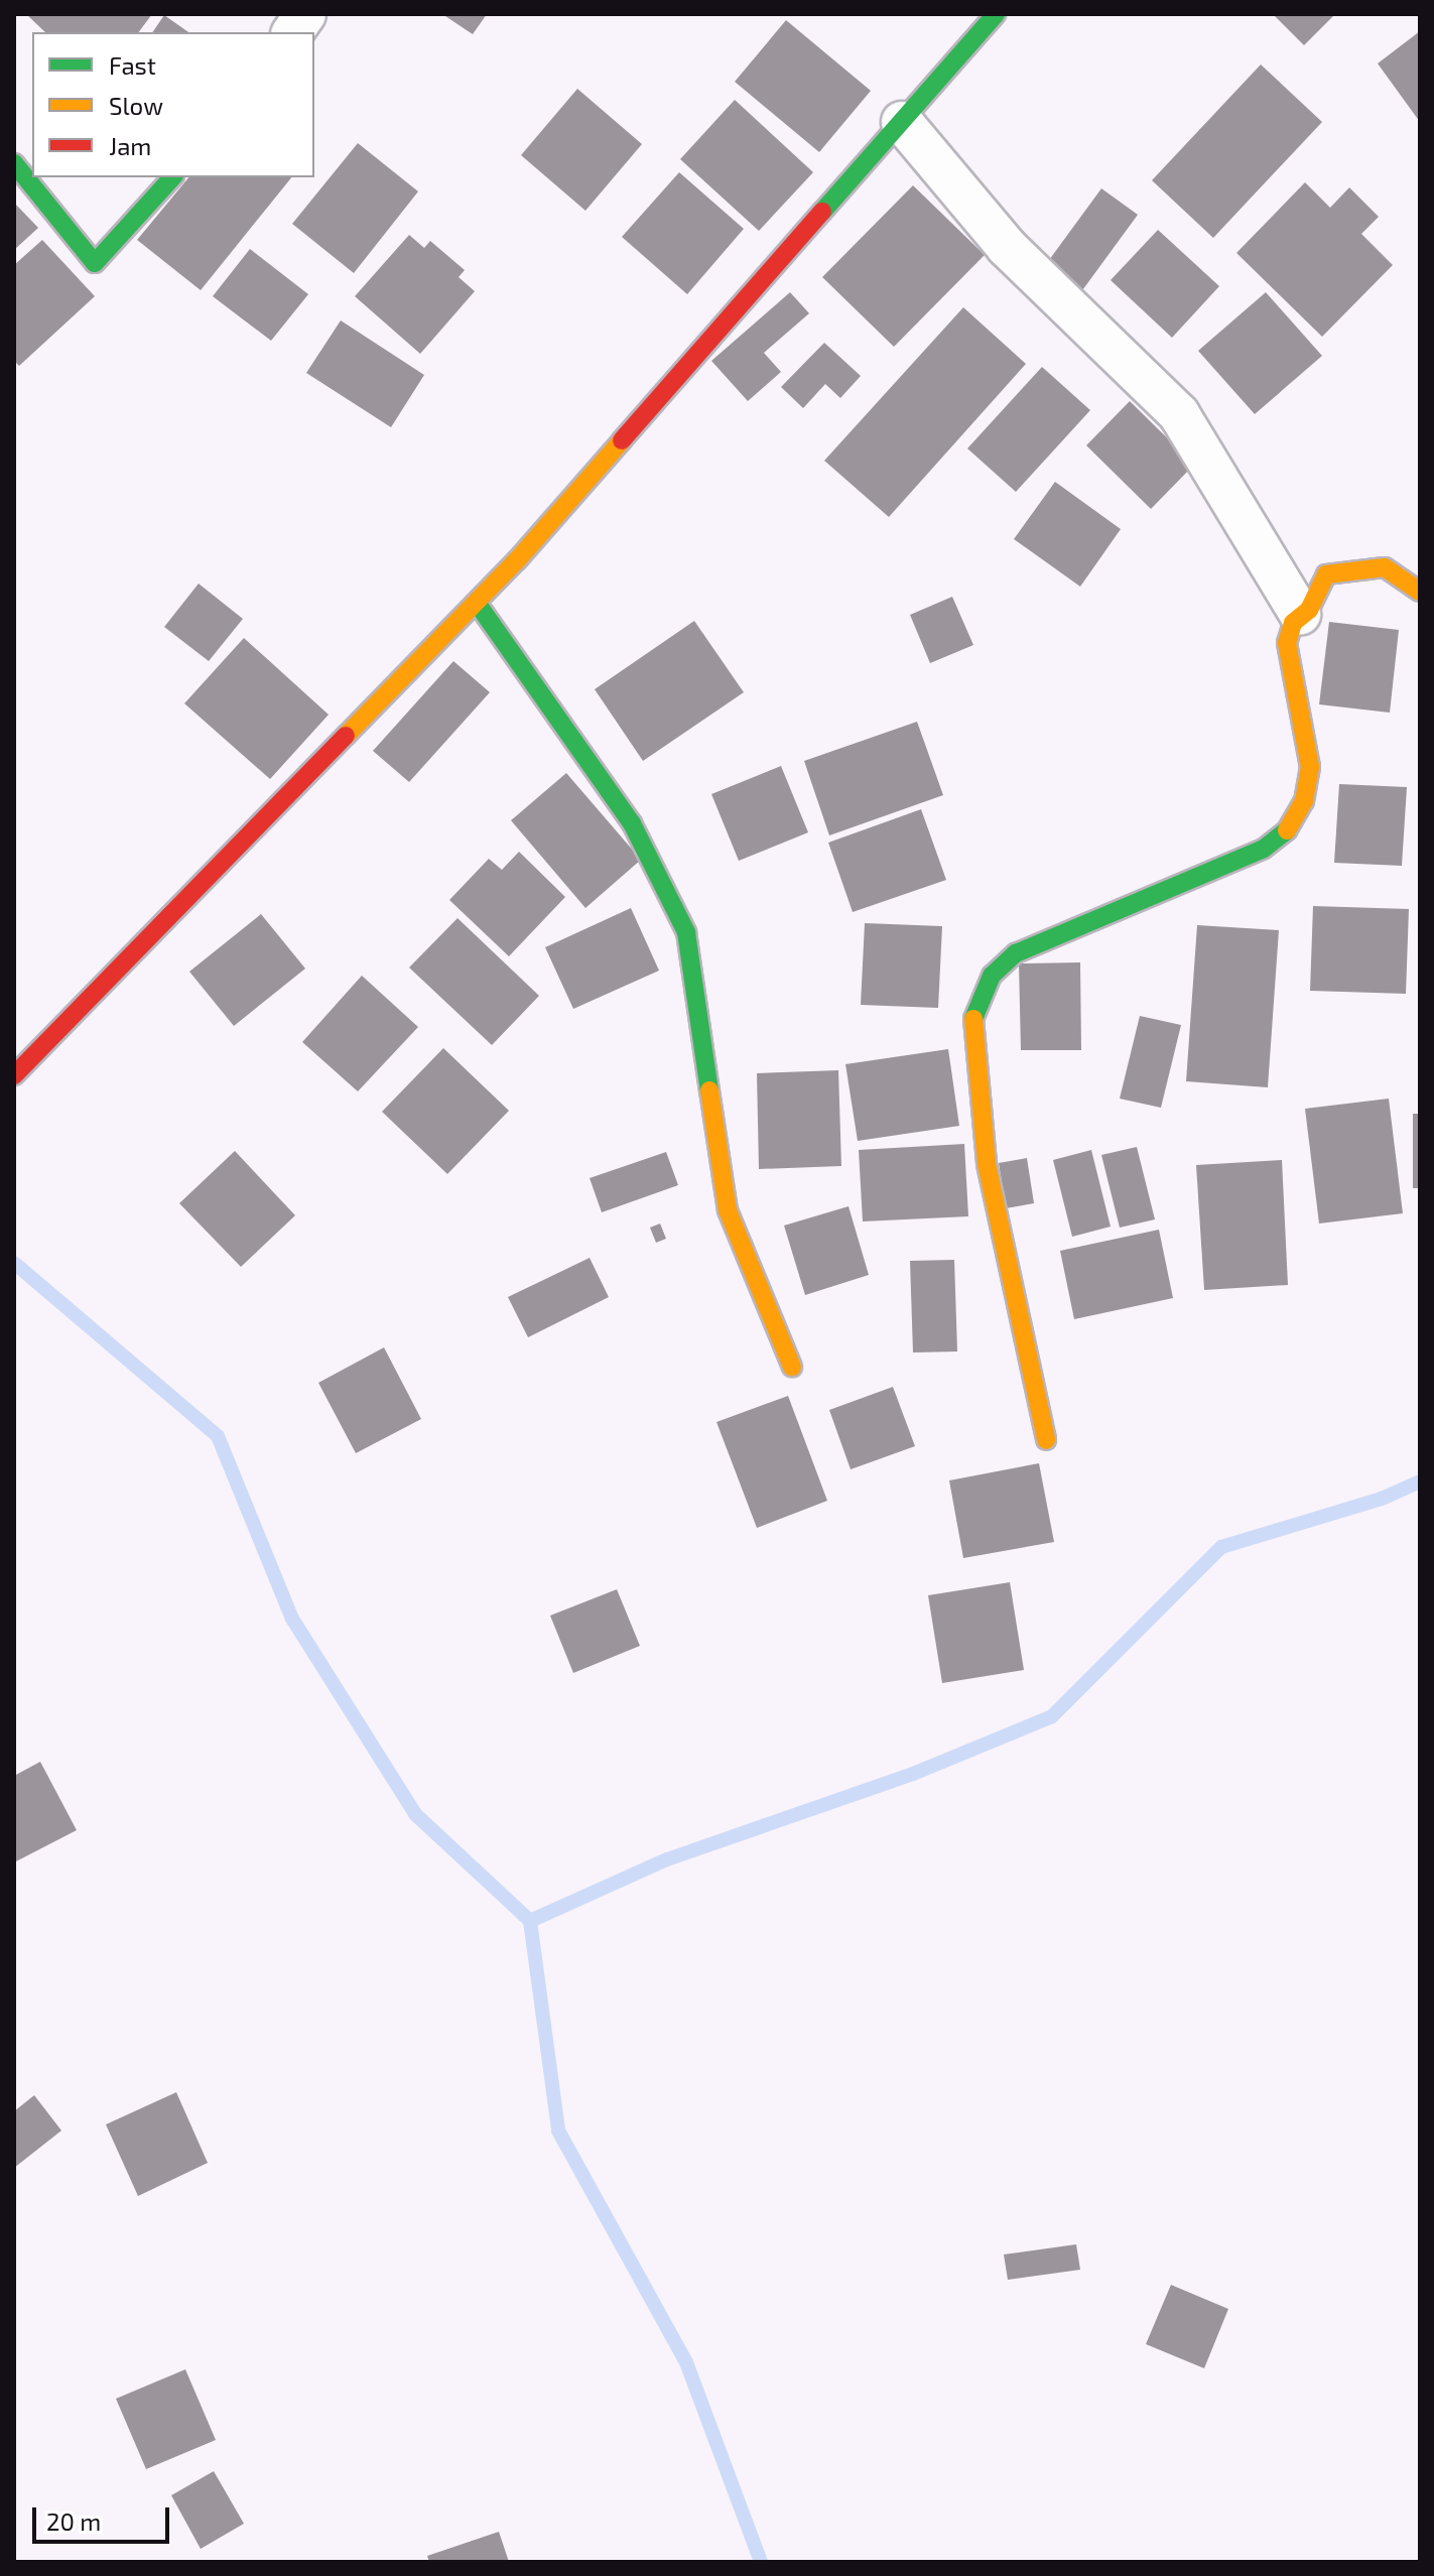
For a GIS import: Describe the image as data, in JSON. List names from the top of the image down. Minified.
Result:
{"legend":["Fast","Slow","Jam"],"scale_bar":"20 m"}
